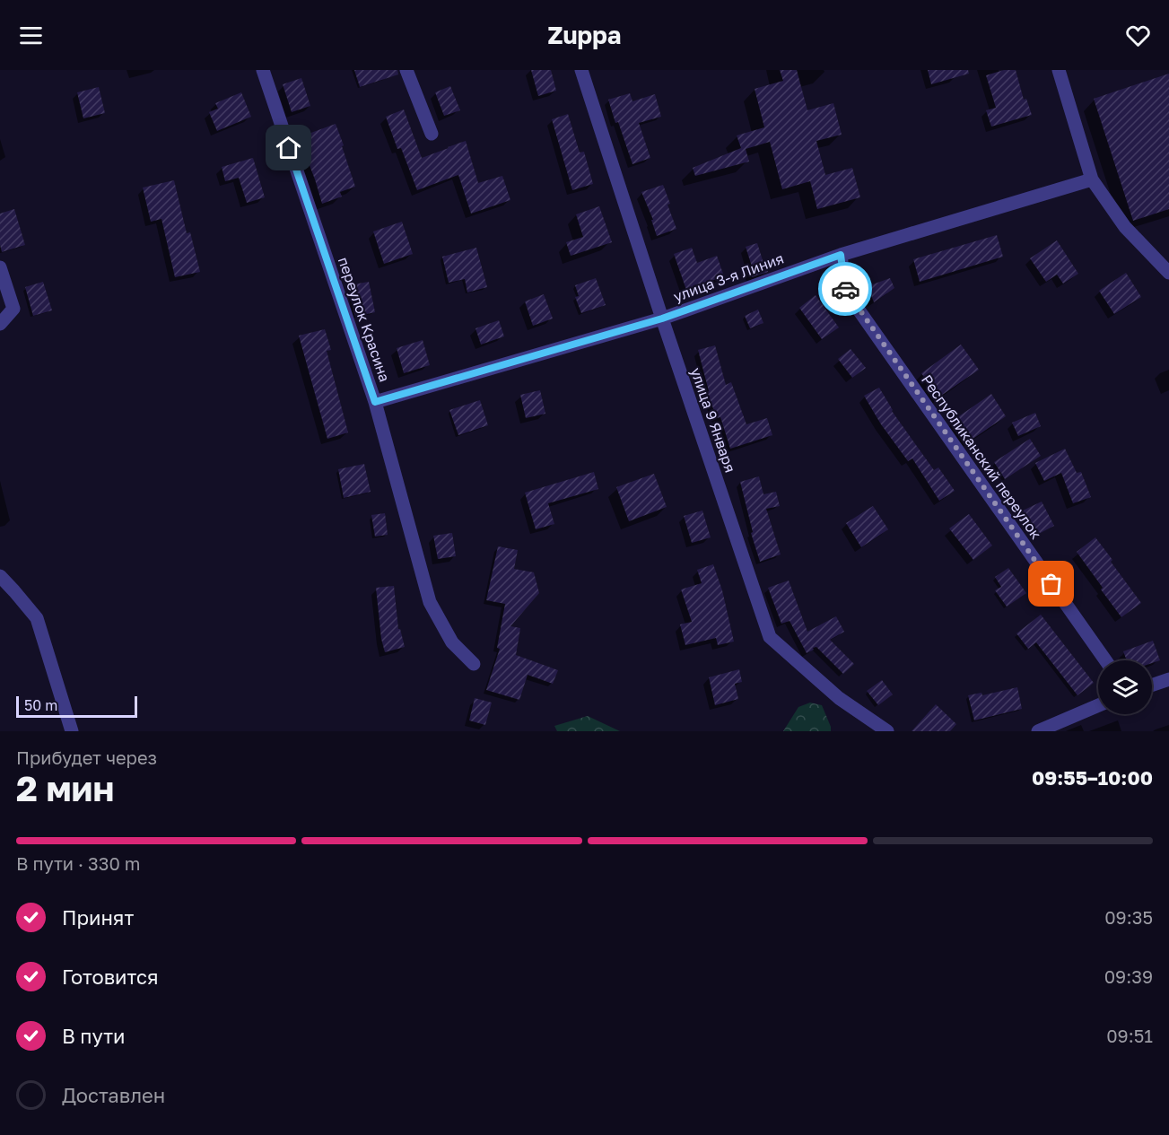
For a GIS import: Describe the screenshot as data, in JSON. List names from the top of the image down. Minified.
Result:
{"streets":{"street":["улица 3-я Линия","переулок Красина","улица 9 Января","Республиканский переулок"]},"crossings":[["улица 3-я Линия","переулок Красина"],["улица 3-я Линия","улица 9 Января"],["улица 3-я Линия","Республиканский переулок"]],"scale_bar":"50 m","page":{"header":"Zuppa","scale":"50 m","heading":["2 мин","Прибудет через","09:55–10:00"],"bar":"В пути · 330 m","list":[["Принят","09:35"],["Готовится","09:39"],["В пути","09:51"],"Доставлен"]}}
